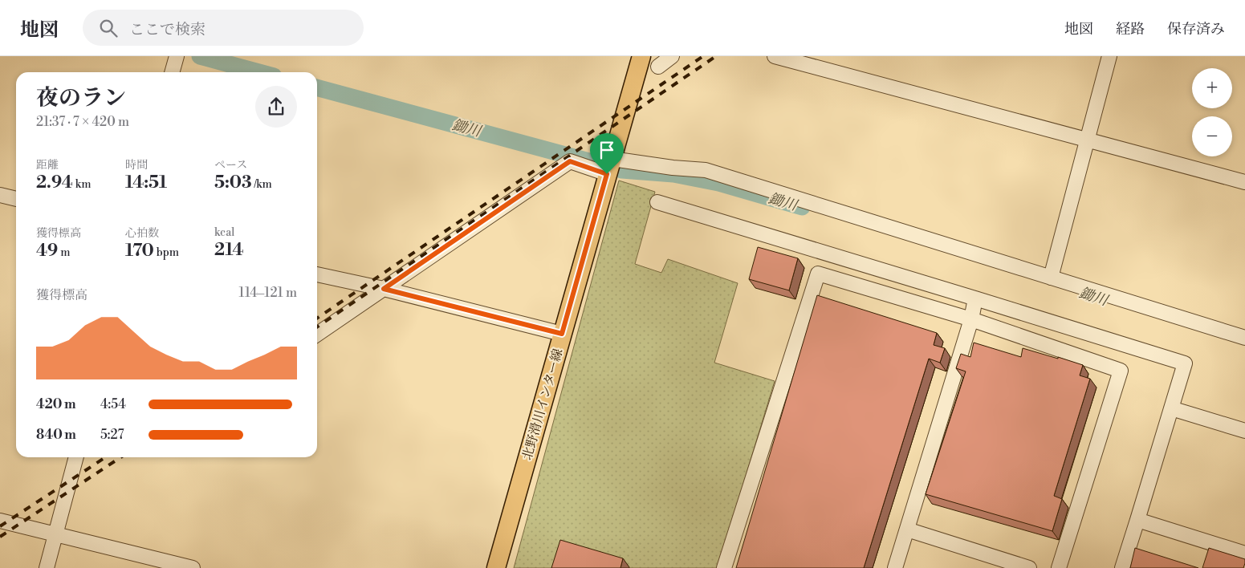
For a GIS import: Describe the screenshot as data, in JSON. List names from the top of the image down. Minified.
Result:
{"streets":{"main road":["北野滑川インター線"]},"water":["鋤川"],"page":{"header":"地図","search":"ここで検索","nav":["地図","経路","保存済み"],"map_buttons":["+","−"],"heading":["夜のラン","21:37 · 7 × 420 m"],"stats":[["距離","2.94 km"],["時間","14:51"],["ペース","5:03 /km"],["獲得標高","49 m"],["心拍数","170 bpm"],["kcal","214"]],"chart":["獲得標高","114–121 m"],"list":[{"name":"420 m","note":"4:54"},{"name":"840 m","note":"5:27"}]}}
